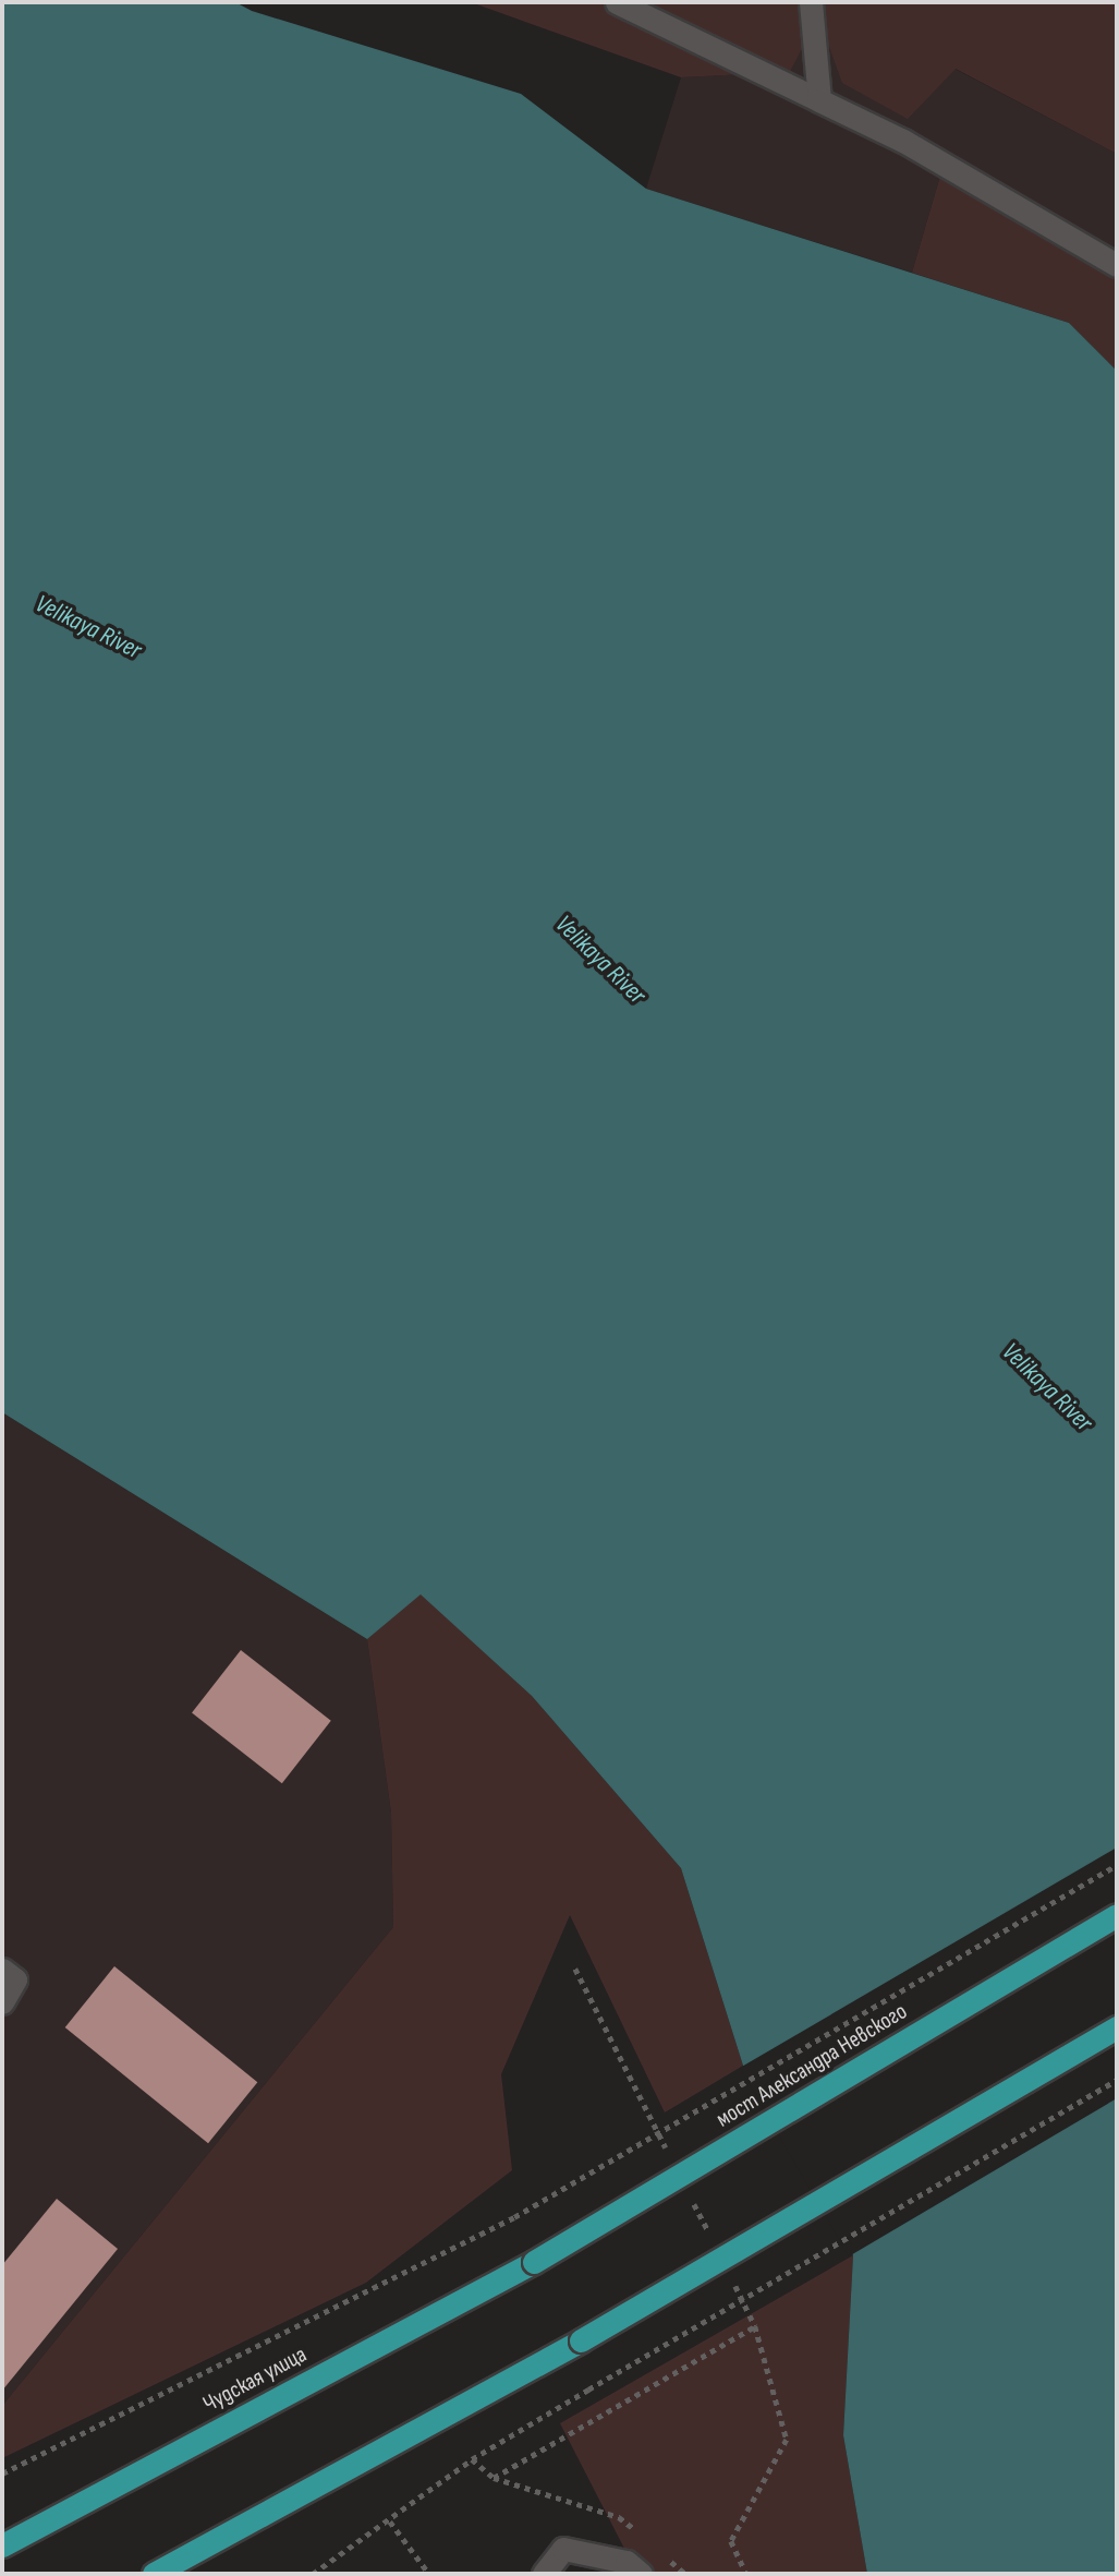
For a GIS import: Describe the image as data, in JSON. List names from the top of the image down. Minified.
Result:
{"streets":{"highway":["мост Александра Невского","Чудская улица"]},"crossings":[["мост Александра Невского","Чудская улица"]],"water":["Velikaya River"]}
